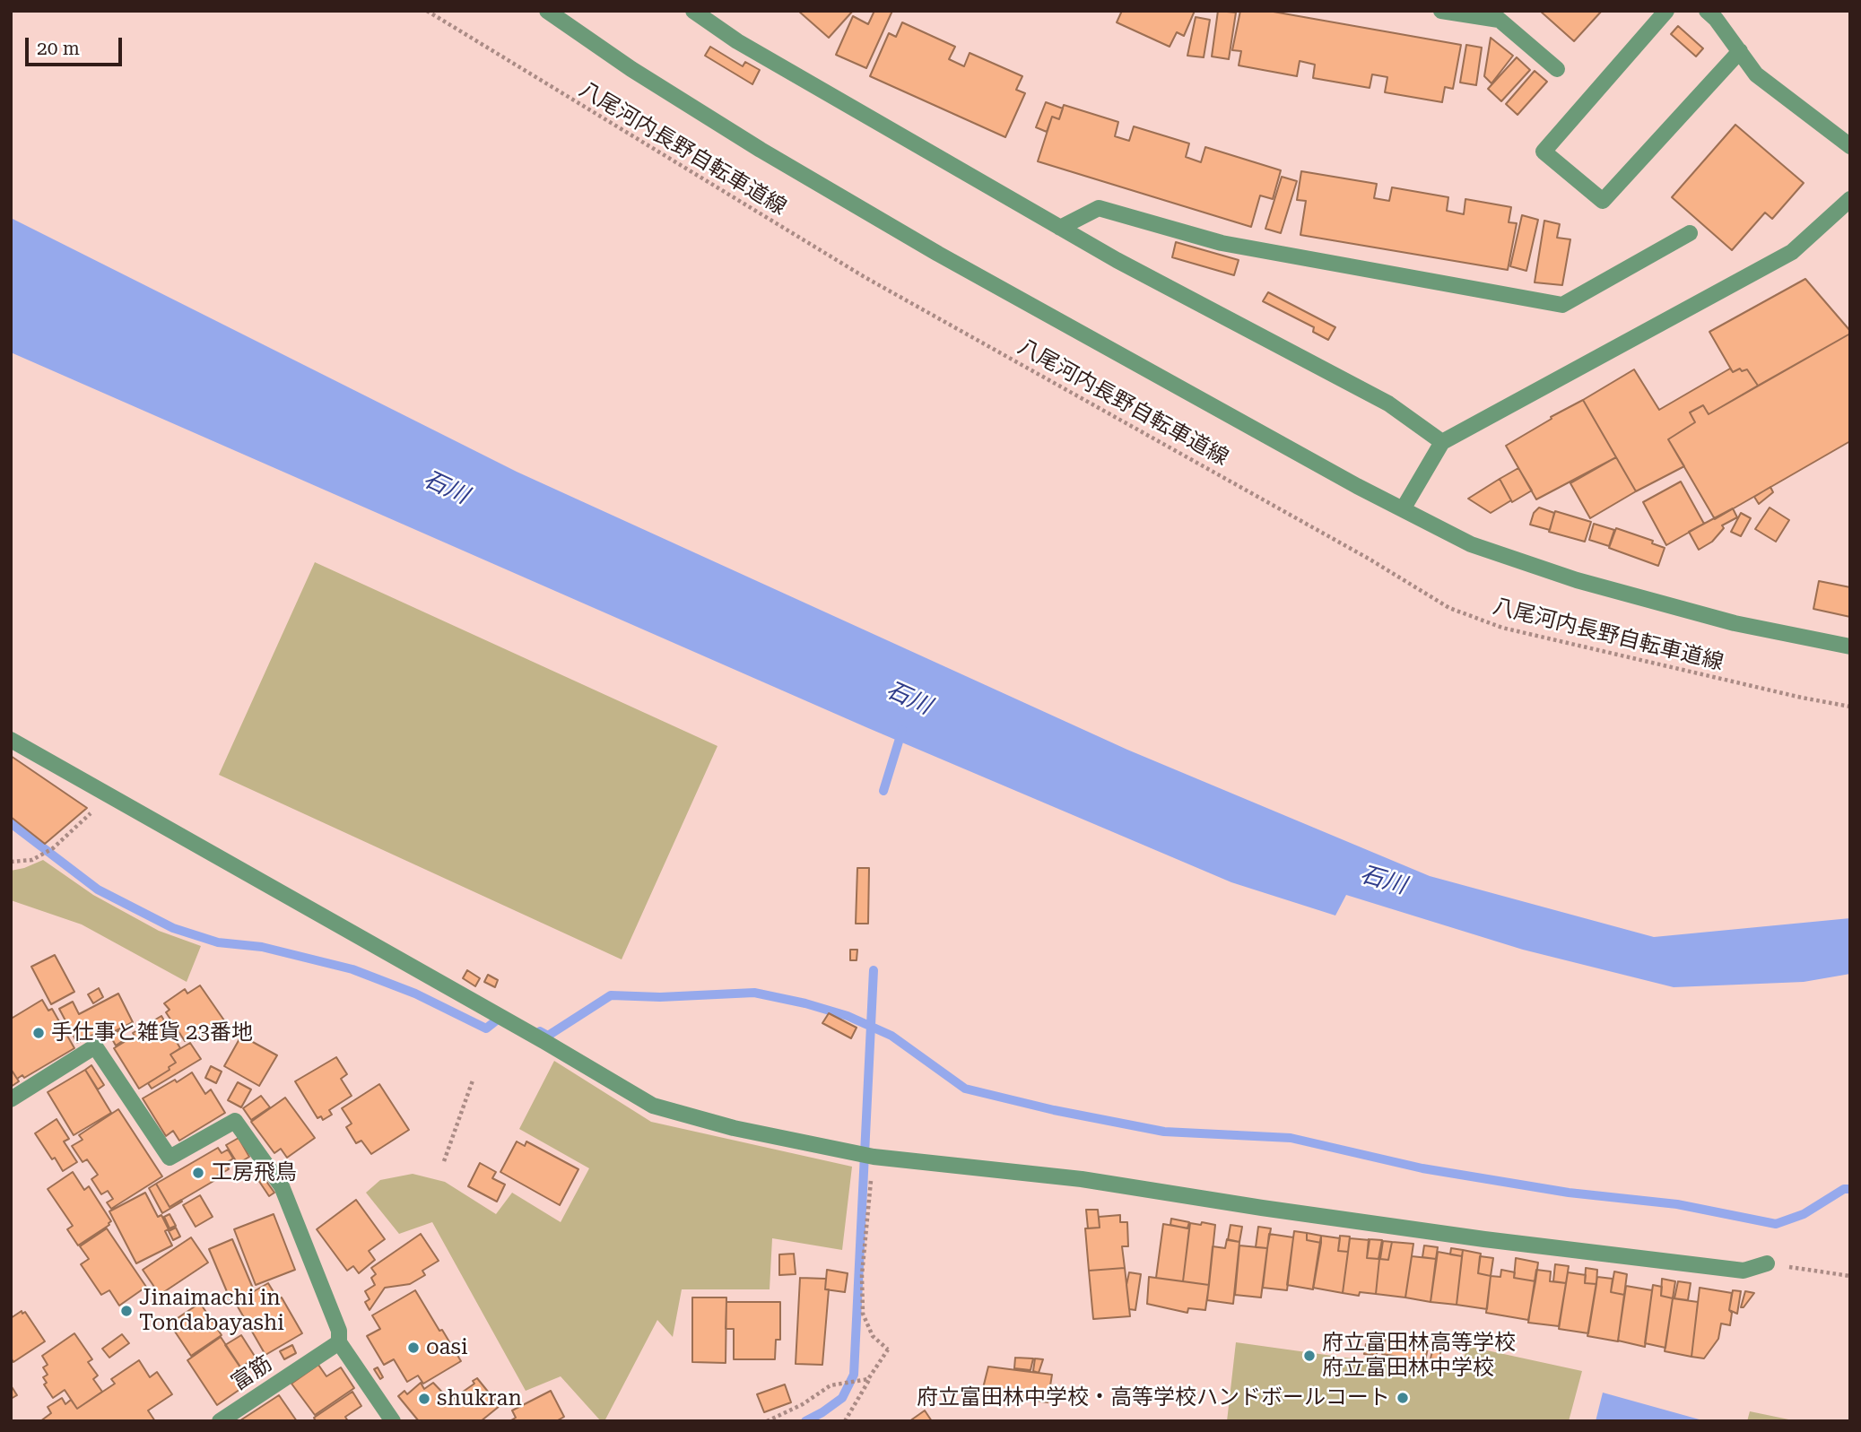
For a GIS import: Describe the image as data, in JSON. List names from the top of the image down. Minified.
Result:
{"streets":{"street":["富筋"],"path":["八尾河内長野自転車道線"]},"water":["石川"],"places":["手仕事と雑貨 23番地","工房飛鳥","Jinaimachi in Tondabayashi","oasi","府立富田林高等学校 府立富田林中学校","府立富田林中学校・高等学校ハンドボールコート","shukran"],"scale_bar":"20 m"}
